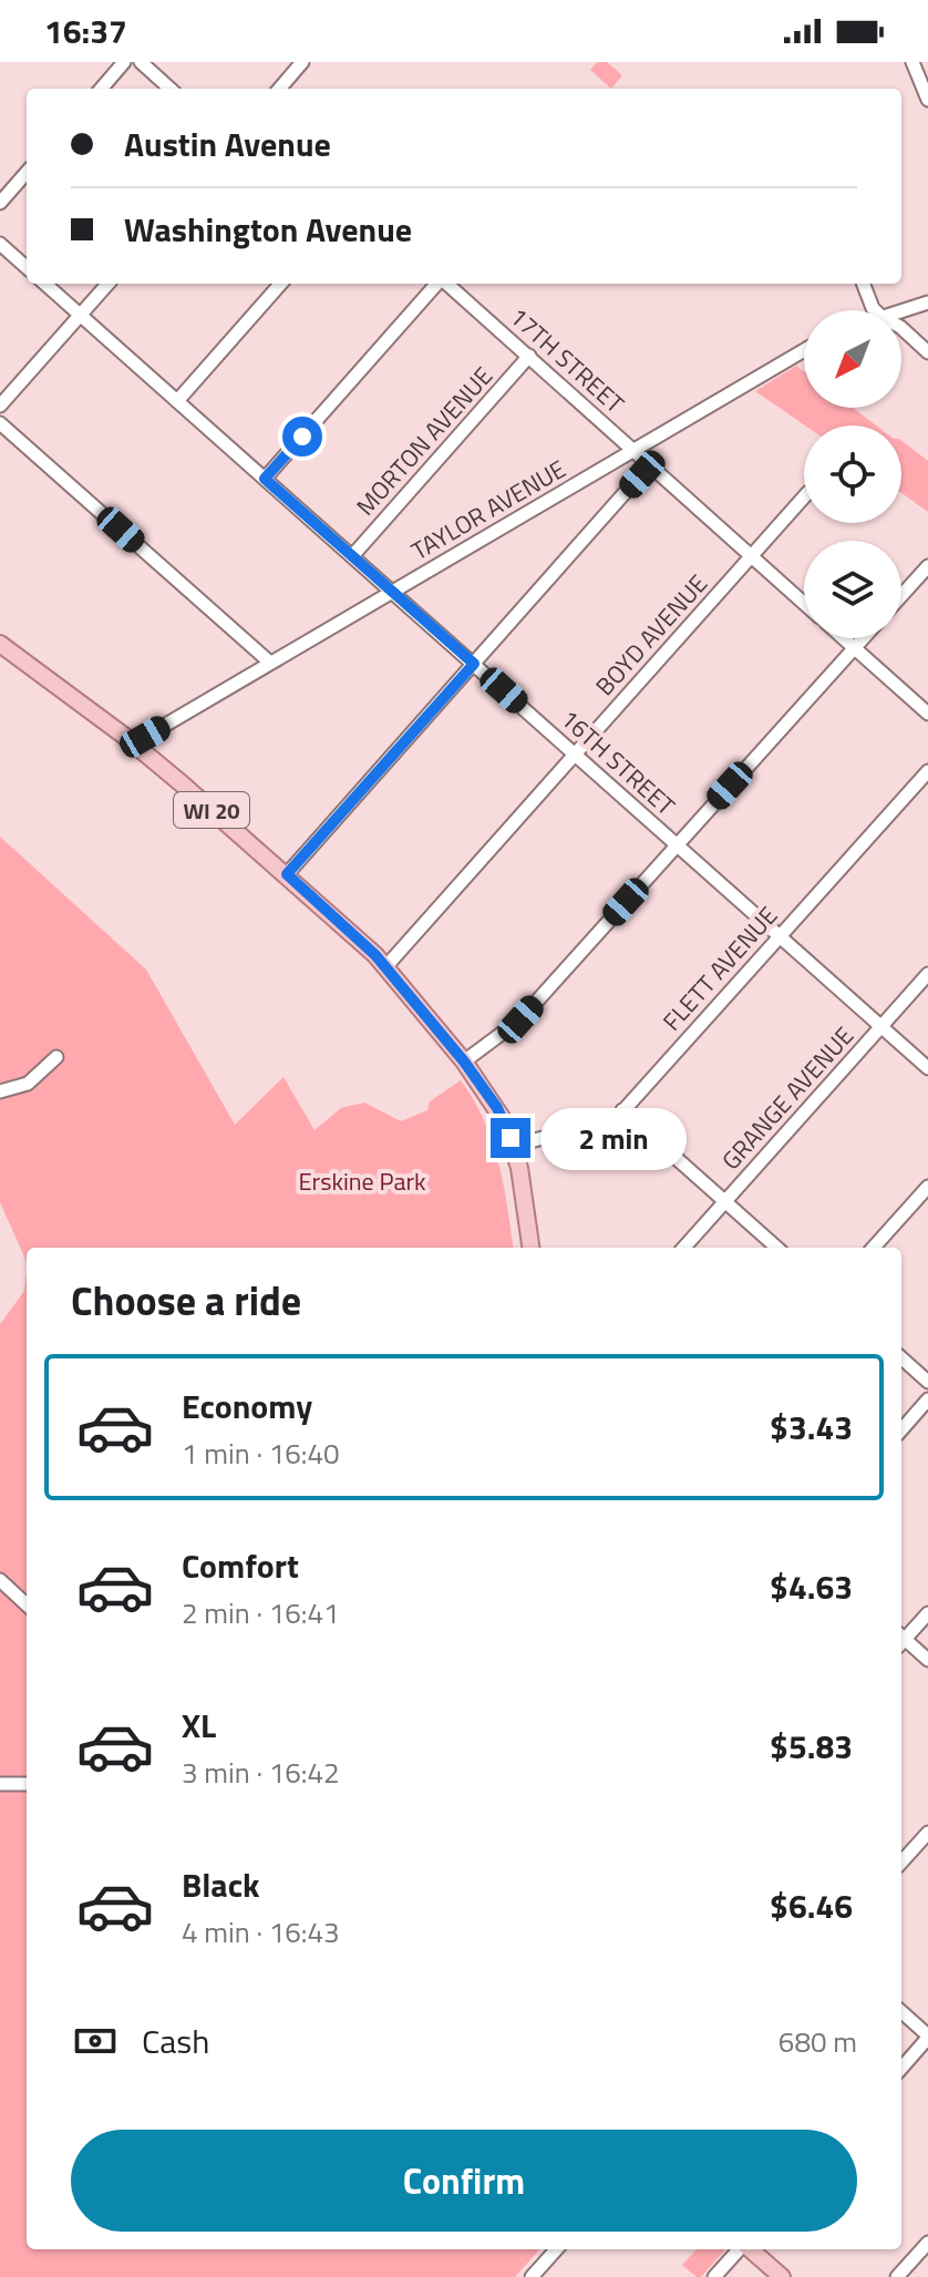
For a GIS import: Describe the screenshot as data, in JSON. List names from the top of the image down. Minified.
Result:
{"streets":{"main road":["WI 20"],"street":["17TH STREET","MORTON AVENUE","TAYLOR AVENUE","BOYD AVENUE","16TH STREET","FLETT AVENUE","GRANGE AVENUE"]},"crossings":[["17TH STREET","MORTON AVENUE"],["17TH STREET","TAYLOR AVENUE"],["17TH STREET","BOYD AVENUE"],["MORTON AVENUE","16TH STREET"],["TAYLOR AVENUE","16TH STREET"],["TAYLOR AVENUE","WI 20"],["BOYD AVENUE","16TH STREET"],["BOYD AVENUE","WI 20"],["16TH STREET","FLETT AVENUE"],["16TH STREET","GRANGE AVENUE"],["WI 20","FLETT AVENUE"]],"parks":["Erskine Park"],"north":"bottom left","page":{"status":"16:37","banner":["Austin Avenue","Washington Avenue"],"bubble":"2 min","heading":"Choose a ride","list":[{"name":"Economy","note":"1 min · 16:40","value":"$3.43"},{"name":"Comfort","note":"2 min · 16:41","value":"$4.63"},{"name":"XL","note":"3 min · 16:42","value":"$5.83"},{"name":"Black","note":"4 min · 16:43","value":"$6.46"}],"pay":["Cash","680 m"],"buttons":"Confirm"}}
